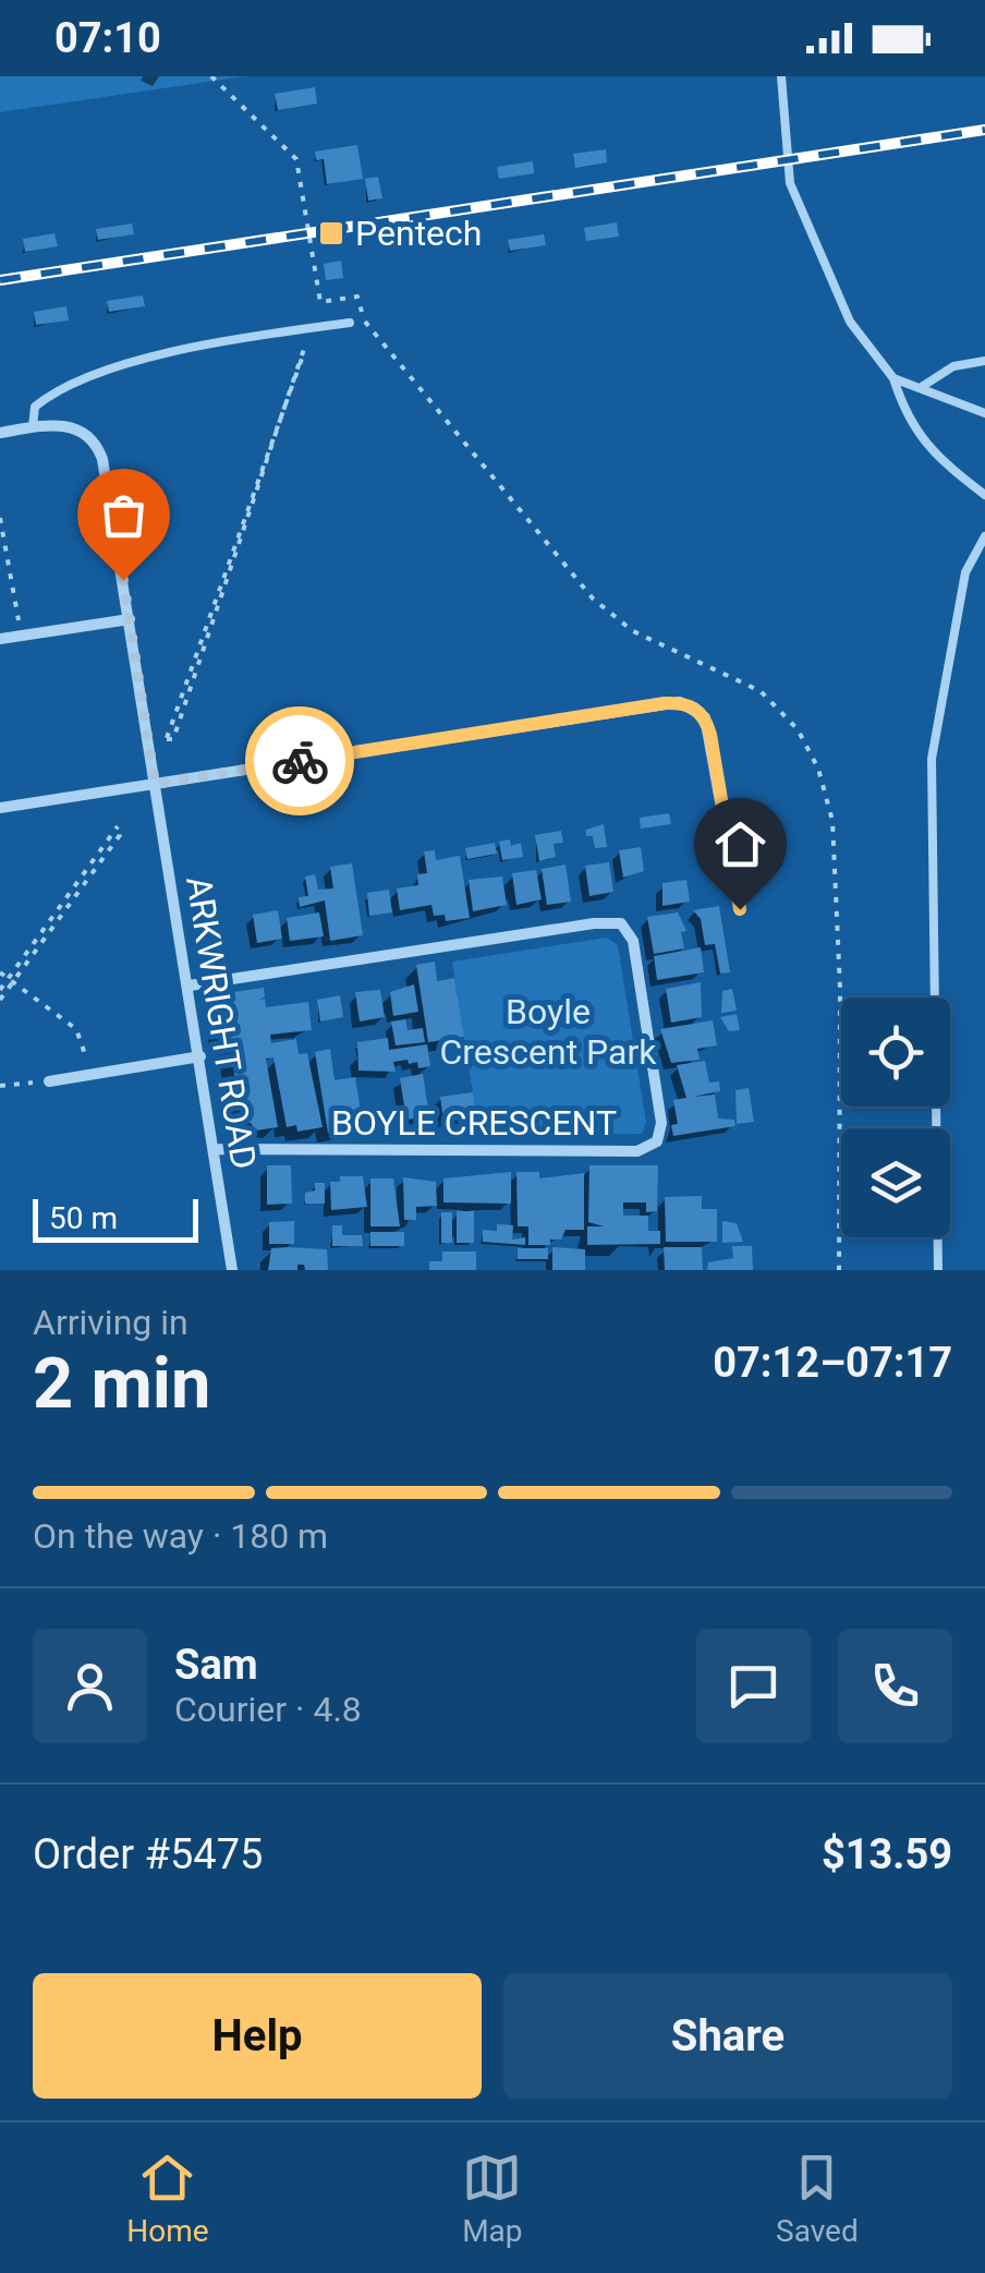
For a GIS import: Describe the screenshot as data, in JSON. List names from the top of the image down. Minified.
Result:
{"streets":{"street":["ARKWRIGHT ROAD","BOYLE CRESCENT"]},"crossings":[["ARKWRIGHT ROAD","BOYLE CRESCENT"]],"parks":["Boyle Crescent Park"],"places":{"transit":["Pentech"]},"scale_bar":"50 m","page":{"status":"07:10","scale":"50 m","heading":["2 min","Arriving in","07:12–07:17"],"panel":["Sam","Courier · 4.8","Order #5475","$13.59"],"bar":"On the way · 180 m","buttons":["Help","Share"],"tabs":["Home","Map","Saved"]}}
